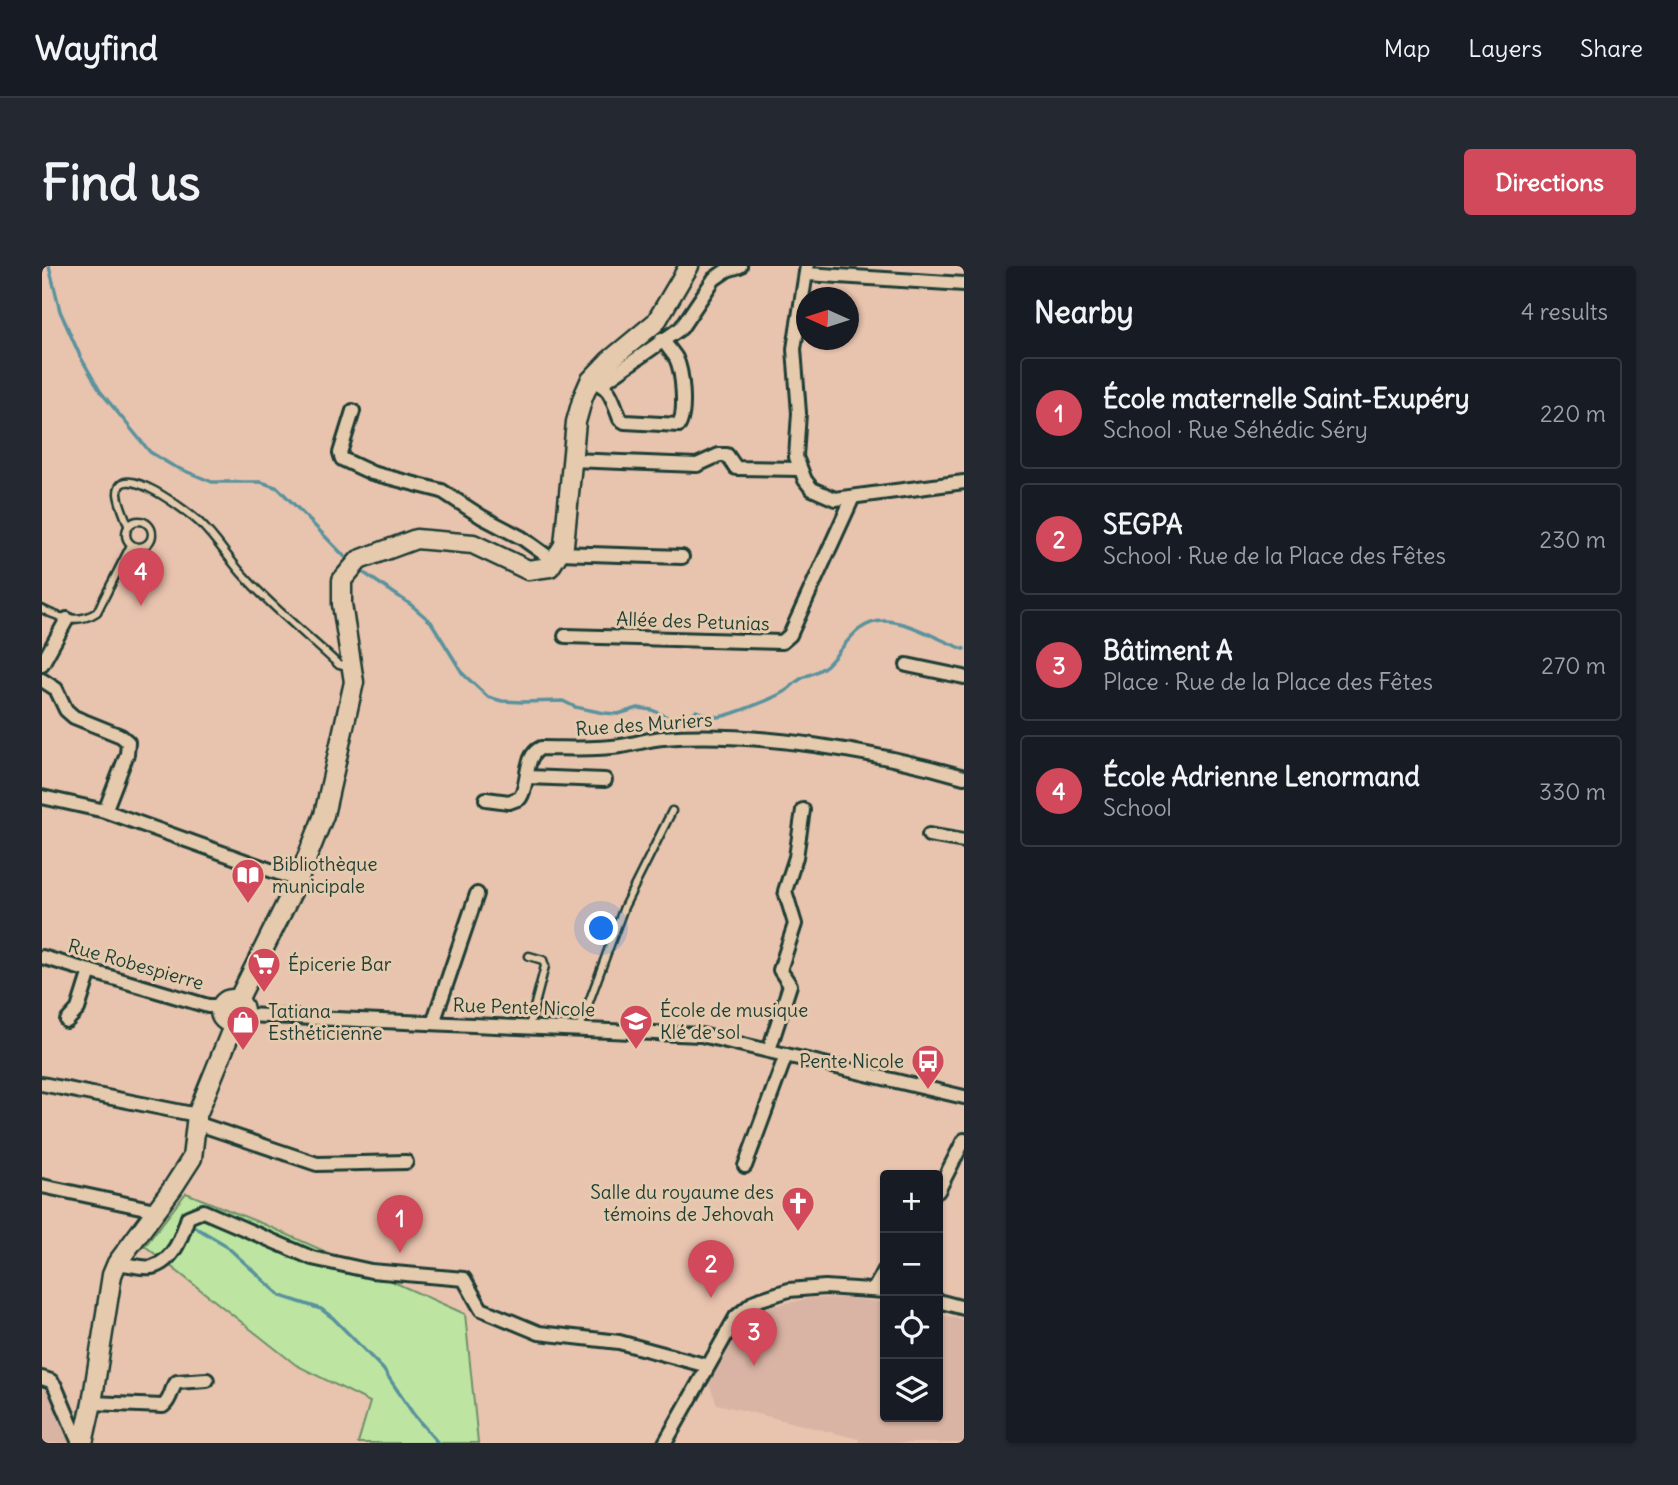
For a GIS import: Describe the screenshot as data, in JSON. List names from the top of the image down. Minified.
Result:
{"streets":{"street":["Allée des Petunias","Rue des Muriers","Rue Robespierre","Rue Pente Nicole"]},"places":{"library":["Bibliothèque municipale"],"supermarket":["Épicerie Bar"],"school or university":["École de musique Klé de sol"],"shop":["Tatiana Esthéticienne"],"bus stop":["Pente Nicole"],"church":["Salle du royaume des témoins de Jehovah"]},"north":"left","page":{"header":"Wayfind","nav":["Map","Layers","Share"],"buttons":"Directions","title":"Find us","heading":["Nearby","4 results"],"list":[{"mark":"1","name":"École maternelle Saint-Exupéry","note":"School · Rue Séhédic Séry","value":"220 m"},{"mark":"2","name":"SEGPA","note":"School · Rue de la Place des Fêtes","value":"230 m"},{"mark":"3","name":"Bâtiment A","note":"Place · Rue de la Place des Fêtes","value":"270 m"},{"mark":"4","name":"École Adrienne Lenormand","note":"School","value":"330 m"}],"pins":["4","1","2","3"],"map_buttons":["+","−"]}}
